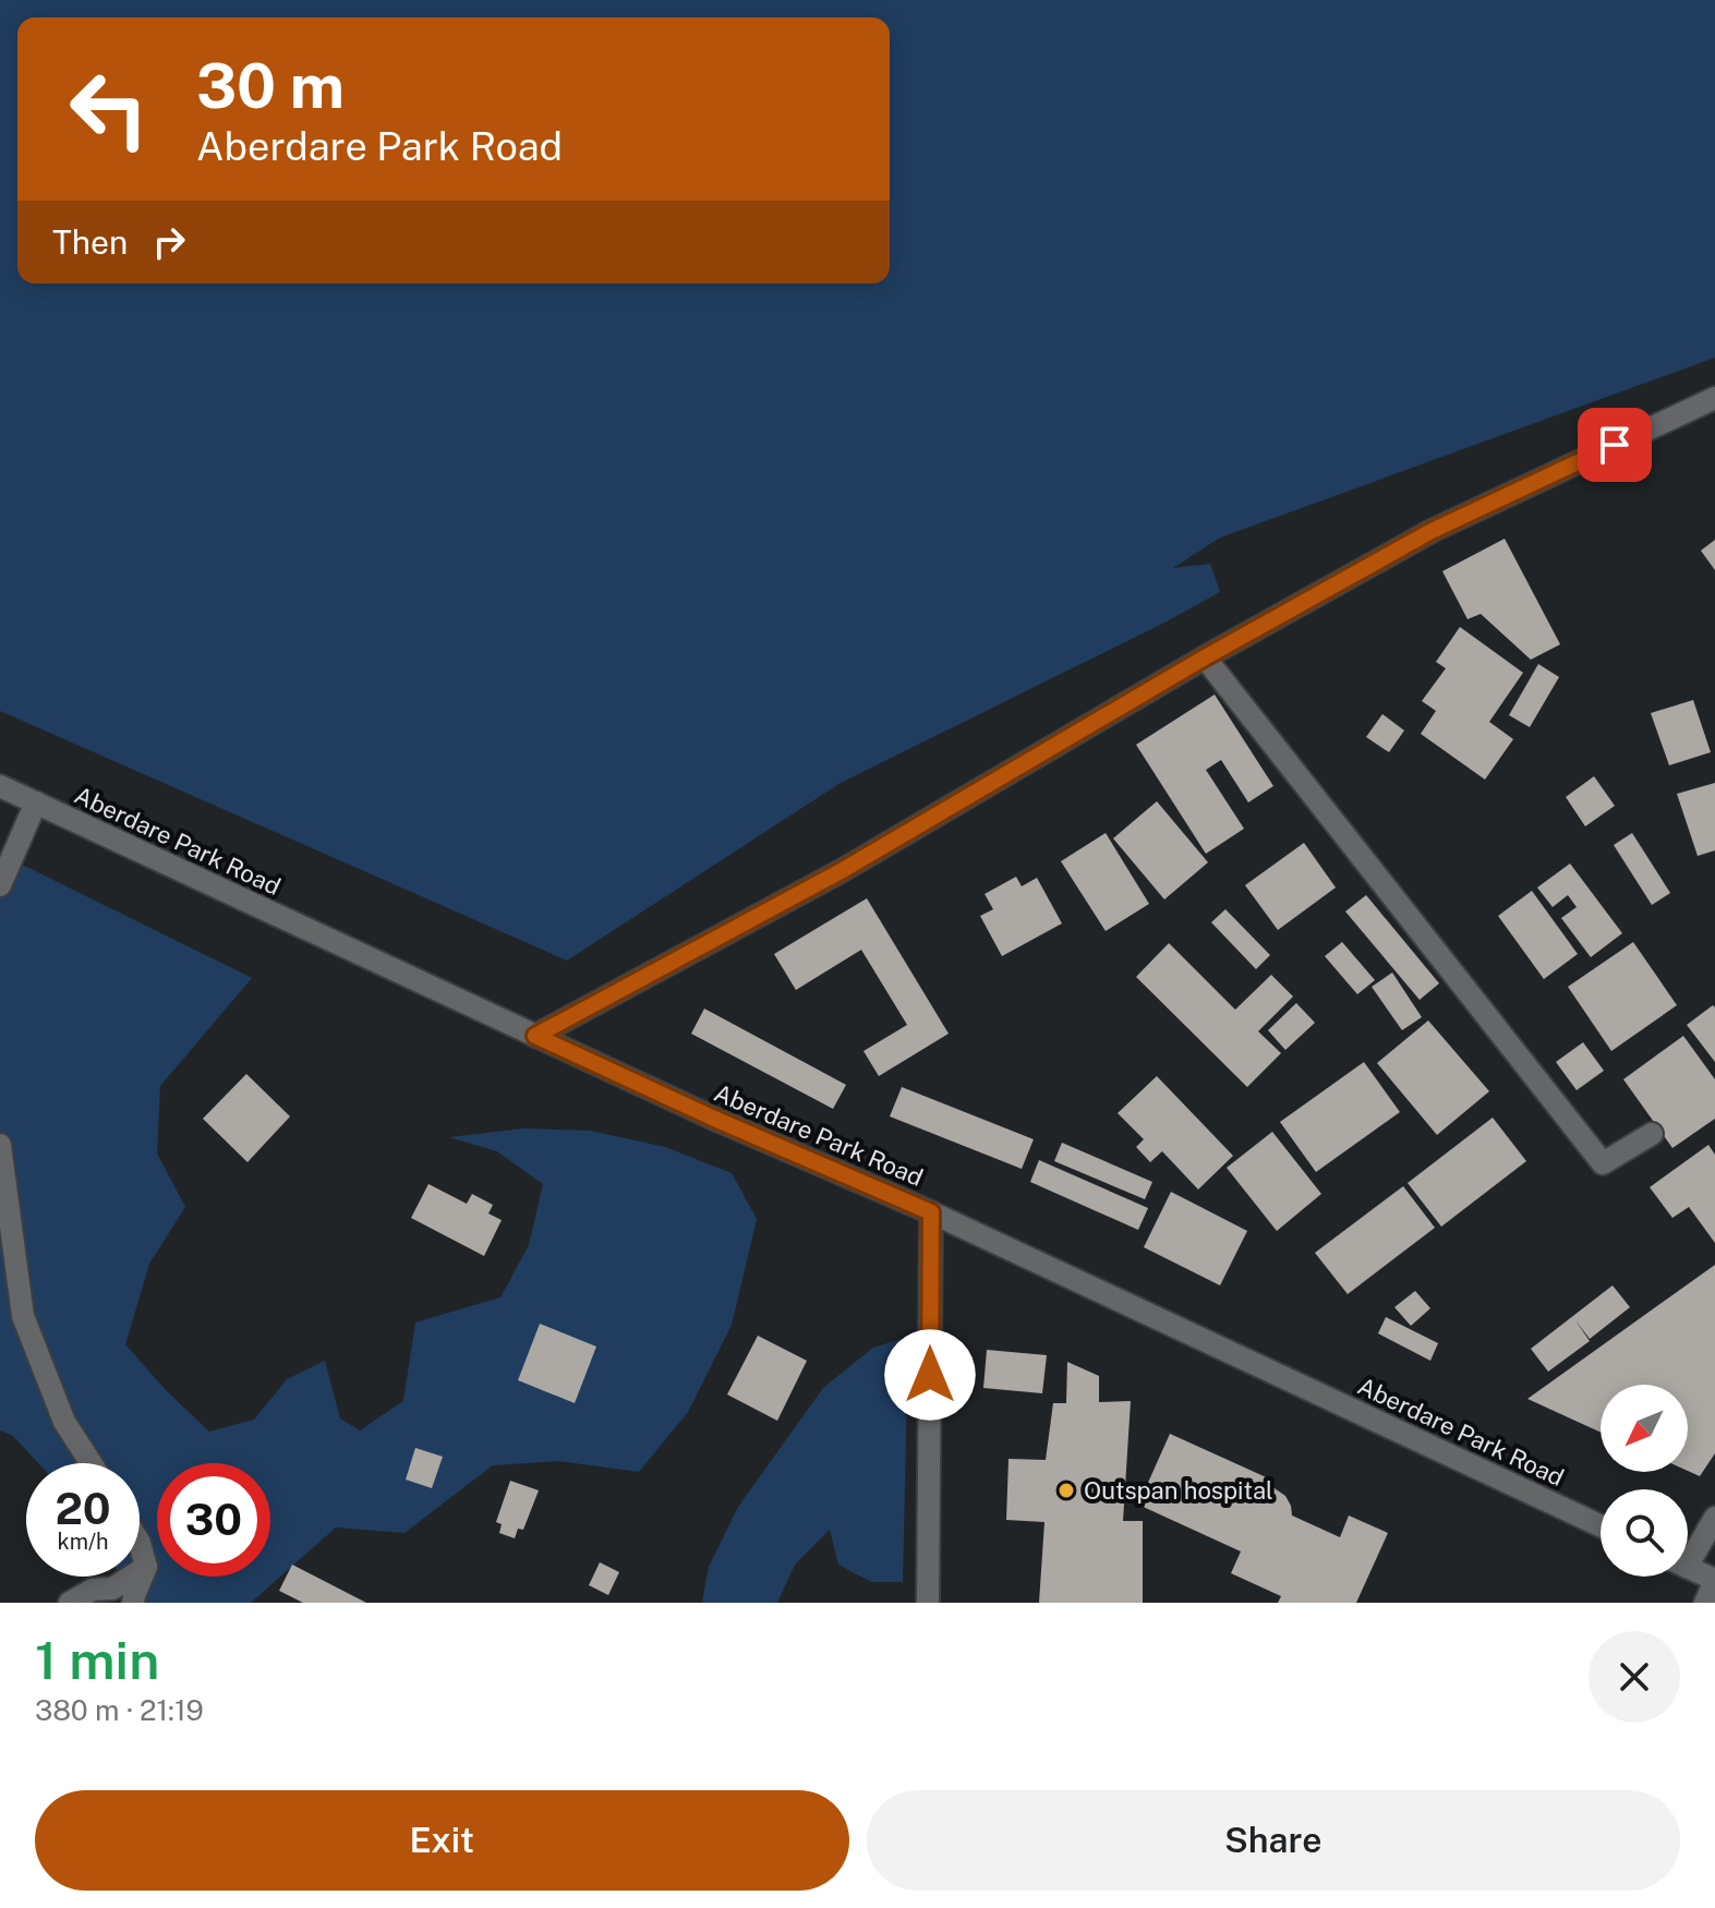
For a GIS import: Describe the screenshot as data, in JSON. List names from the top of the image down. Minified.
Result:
{"streets":{"street":["Aberdare Park Road"]},"places":["Outspan hospital"],"north":"bottom left","page":{"turn":["30 m","Aberdare Park Road"],"then":"Then","speed":"20 km/h","limit":"30","heading":["1 min","380 m · 21:19"],"buttons":["Exit","Share"]}}
